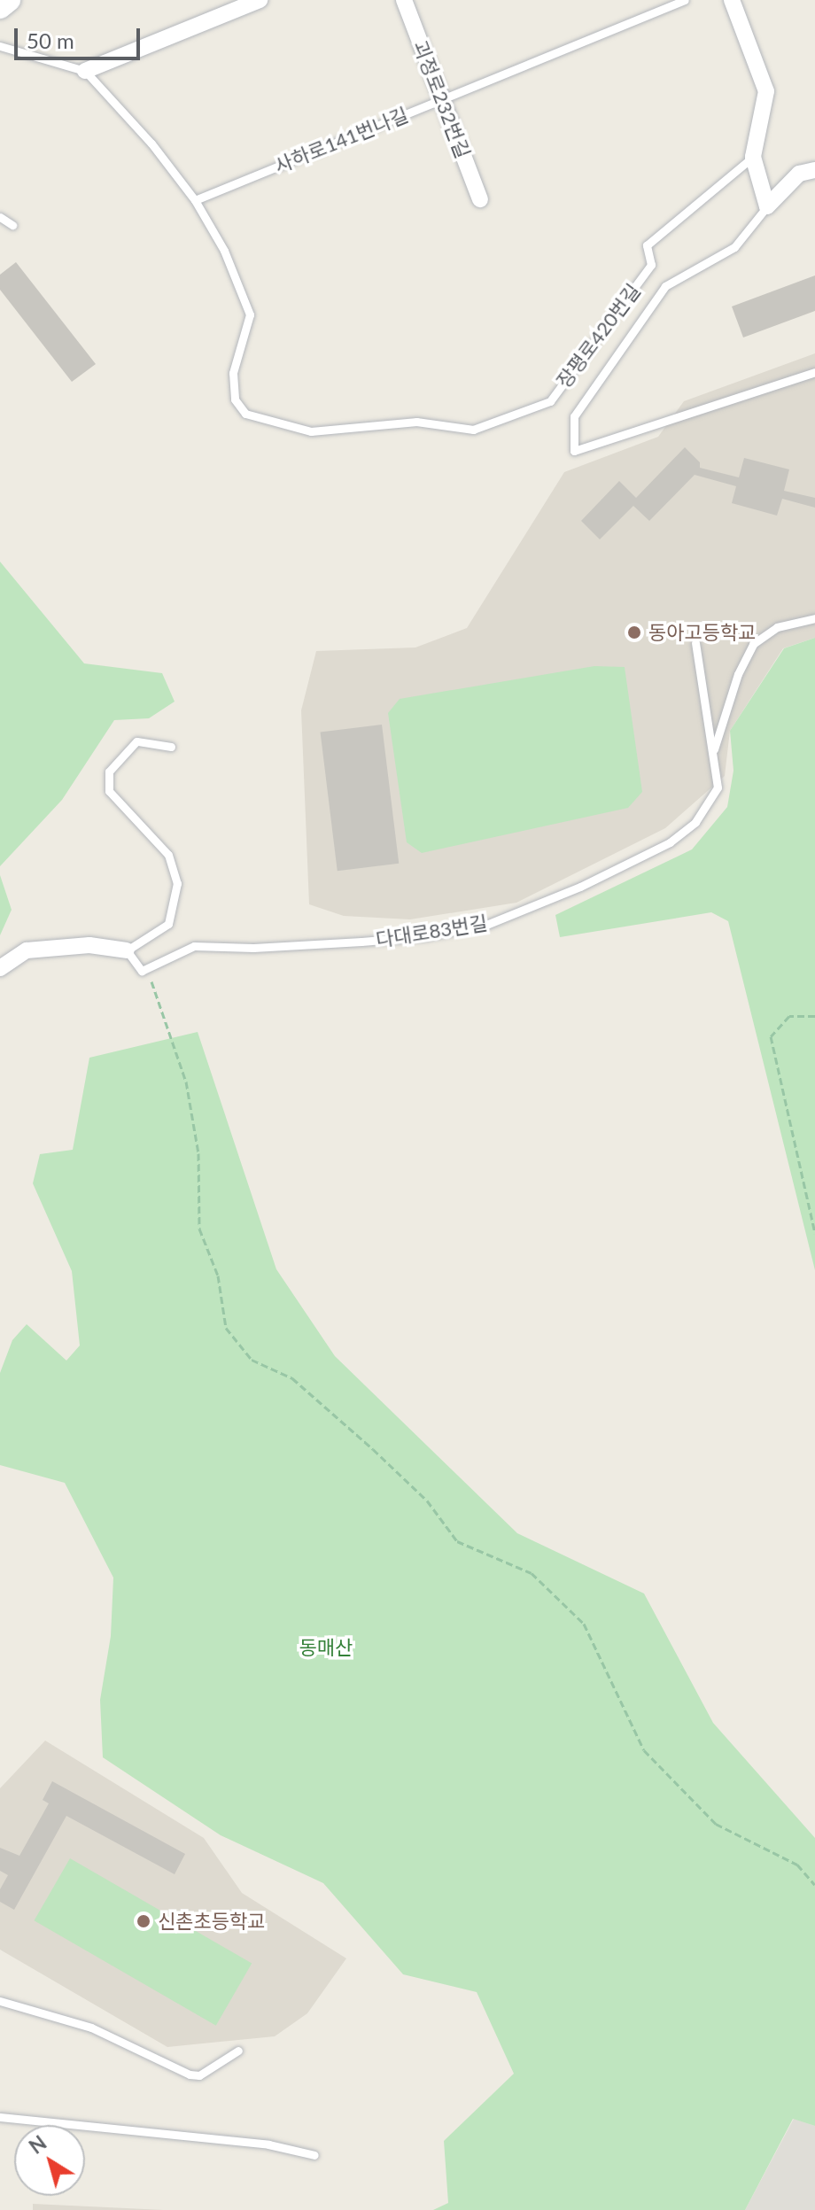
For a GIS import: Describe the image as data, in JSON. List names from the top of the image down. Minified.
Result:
{"streets":{"street":["괴정로232번길"],"lane":["사하로141번나길","장평로420번길","다대로83번길"]},"crossings":[["괴정로232번길","사하로141번나길"],["사하로141번나길","장평로420번길"]],"parks":["동매산"],"places":["동아고등학교","신촌초등학교"],"scale_bar":"50 m","north":"top left"}
